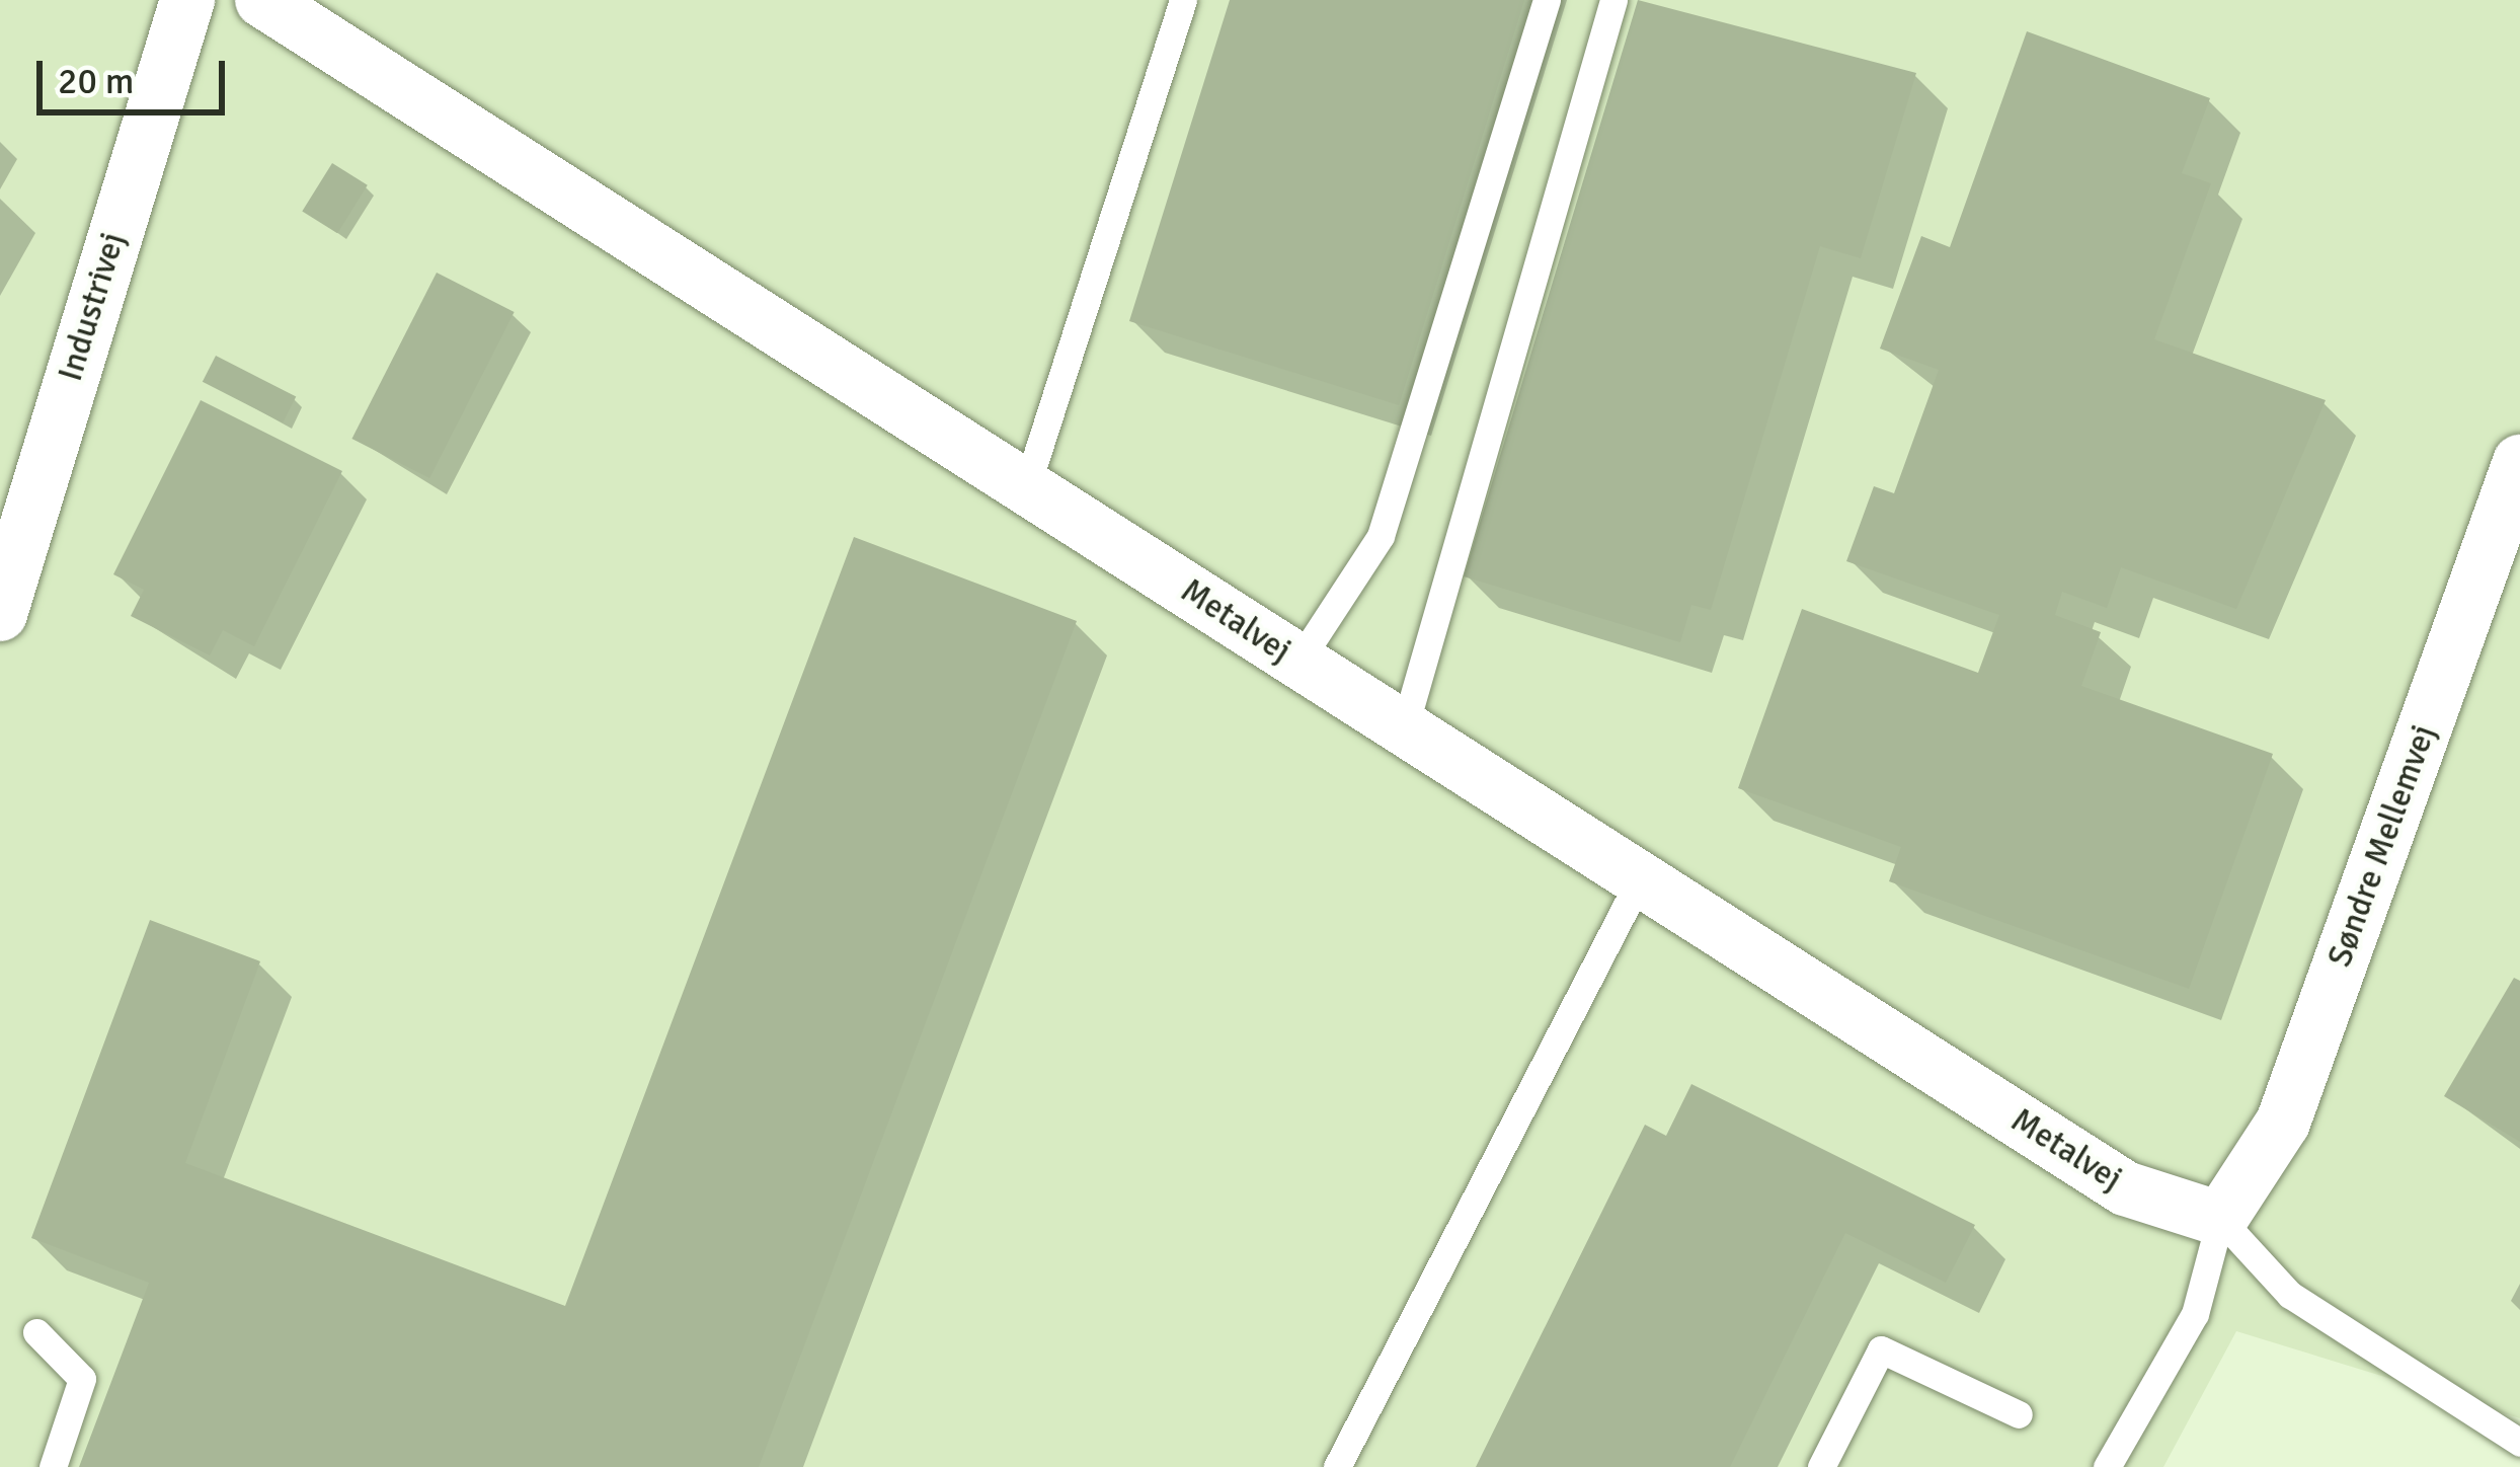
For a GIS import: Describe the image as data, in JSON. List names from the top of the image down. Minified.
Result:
{"streets":{"street":["Industrivej","Metalvej","Søndre Mellemvej"]},"crossings":[["Metalvej","Søndre Mellemvej"]],"scale_bar":"20 m"}
